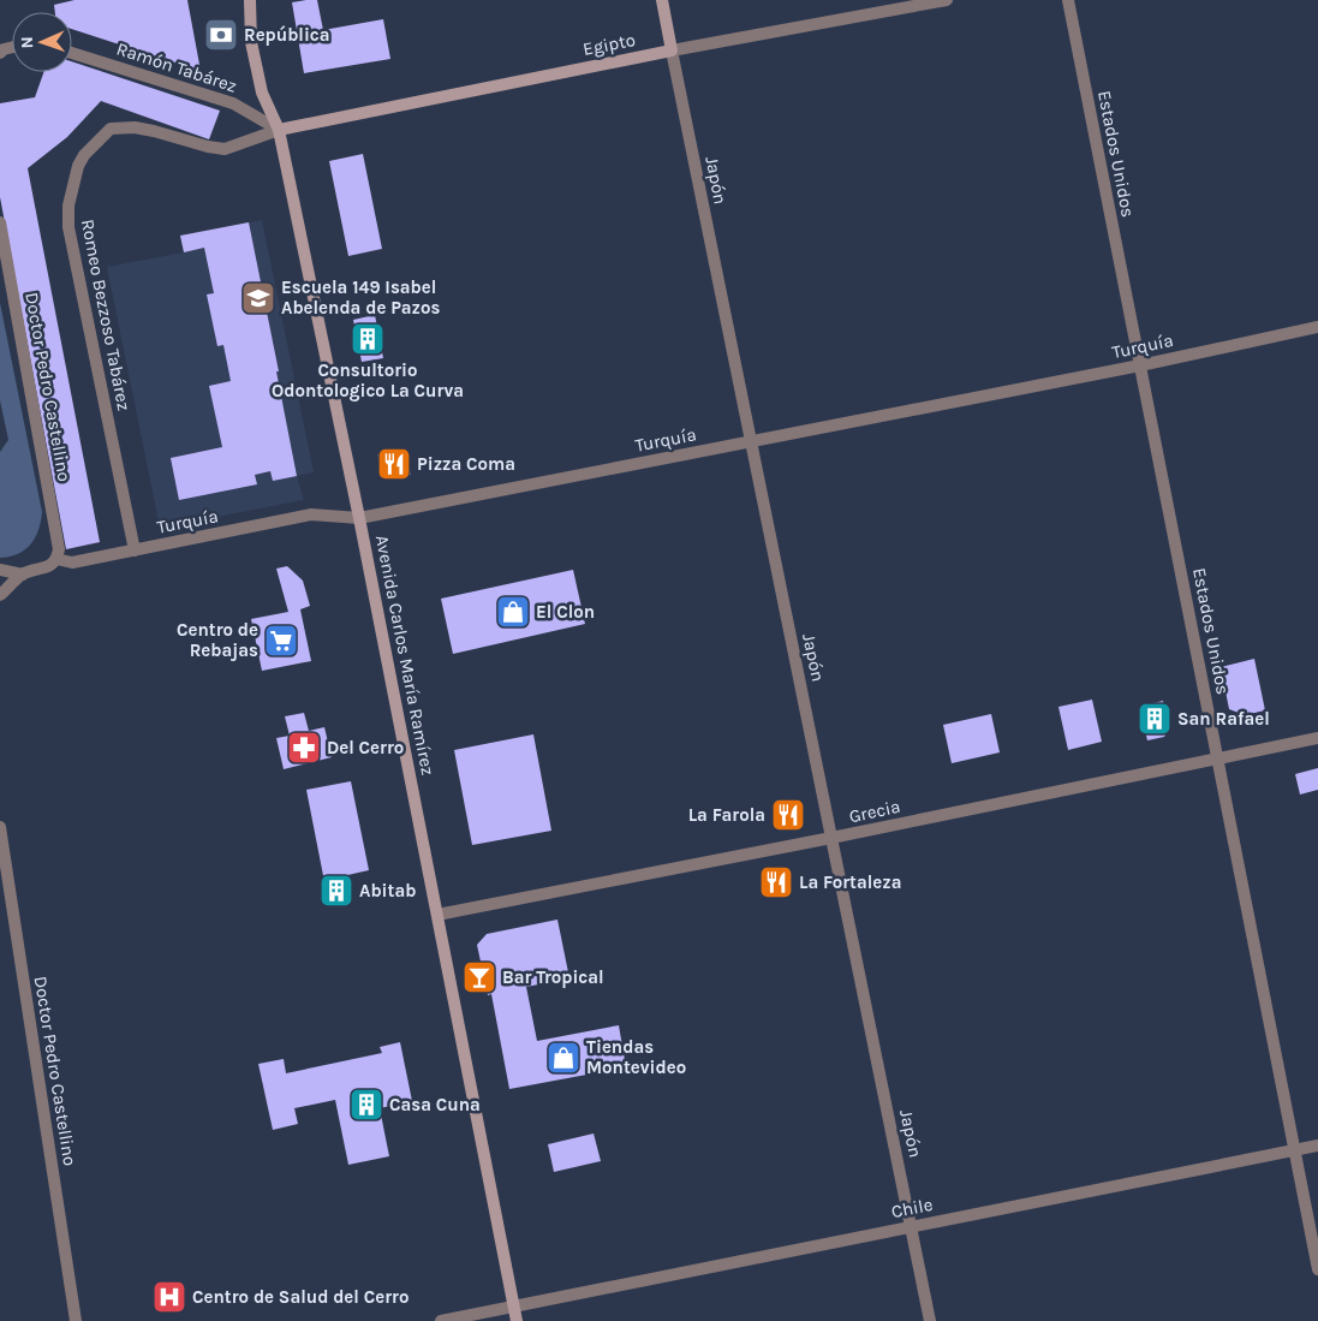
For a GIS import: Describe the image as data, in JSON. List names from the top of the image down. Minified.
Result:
{"streets":{"main road":["Egipto","Japón","Avenida Carlos María Ramírez"],"street":["Ramón Tabárez","Estados Unidos","Romeo Bezzoso Tabárez","Turquía","Doctor Pedro Castellino","Grecia","Chile"]},"crossings":[["Egipto","Ramón Tabárez"],["Egipto","Japón"],["Egipto","Romeo Bezzoso Tabárez"],["Egipto","Avenida Carlos María Ramírez"],["Ramón Tabárez","Romeo Bezzoso Tabárez"],["Ramón Tabárez","Avenida Carlos María Ramírez"],["Estados Unidos","Turquía"],["Estados Unidos","Grecia"],["Estados Unidos","Chile"],["Japón","Turquía"],["Japón","Grecia"],["Japón","Chile"],["Romeo Bezzoso Tabárez","Turquía"],["Romeo Bezzoso Tabárez","Avenida Carlos María Ramírez"],["Turquía","Doctor Pedro Castellino"],["Turquía","Avenida Carlos María Ramírez"],["Avenida Carlos María Ramírez","Grecia"],["Avenida Carlos María Ramírez","Chile"]],"places":{"bank":["República"],"school or university":["Escuela 149 Isabel Abelenda de Pazos"],"building":["Consultorio Odontologico La Curva","San Rafael","Abitab","Casa Cuna"],"restaurant":["Pizza Coma","La Farola","La Fortaleza"],"shop":["El Clon","Tiendas Montevideo"],"supermarket":["Centro de Rebajas"],"pharmacy":["Del Cerro"],"bar":["Bar Tropical"],"hospital":["Centro de Salud del Cerro"]},"north":"left"}
